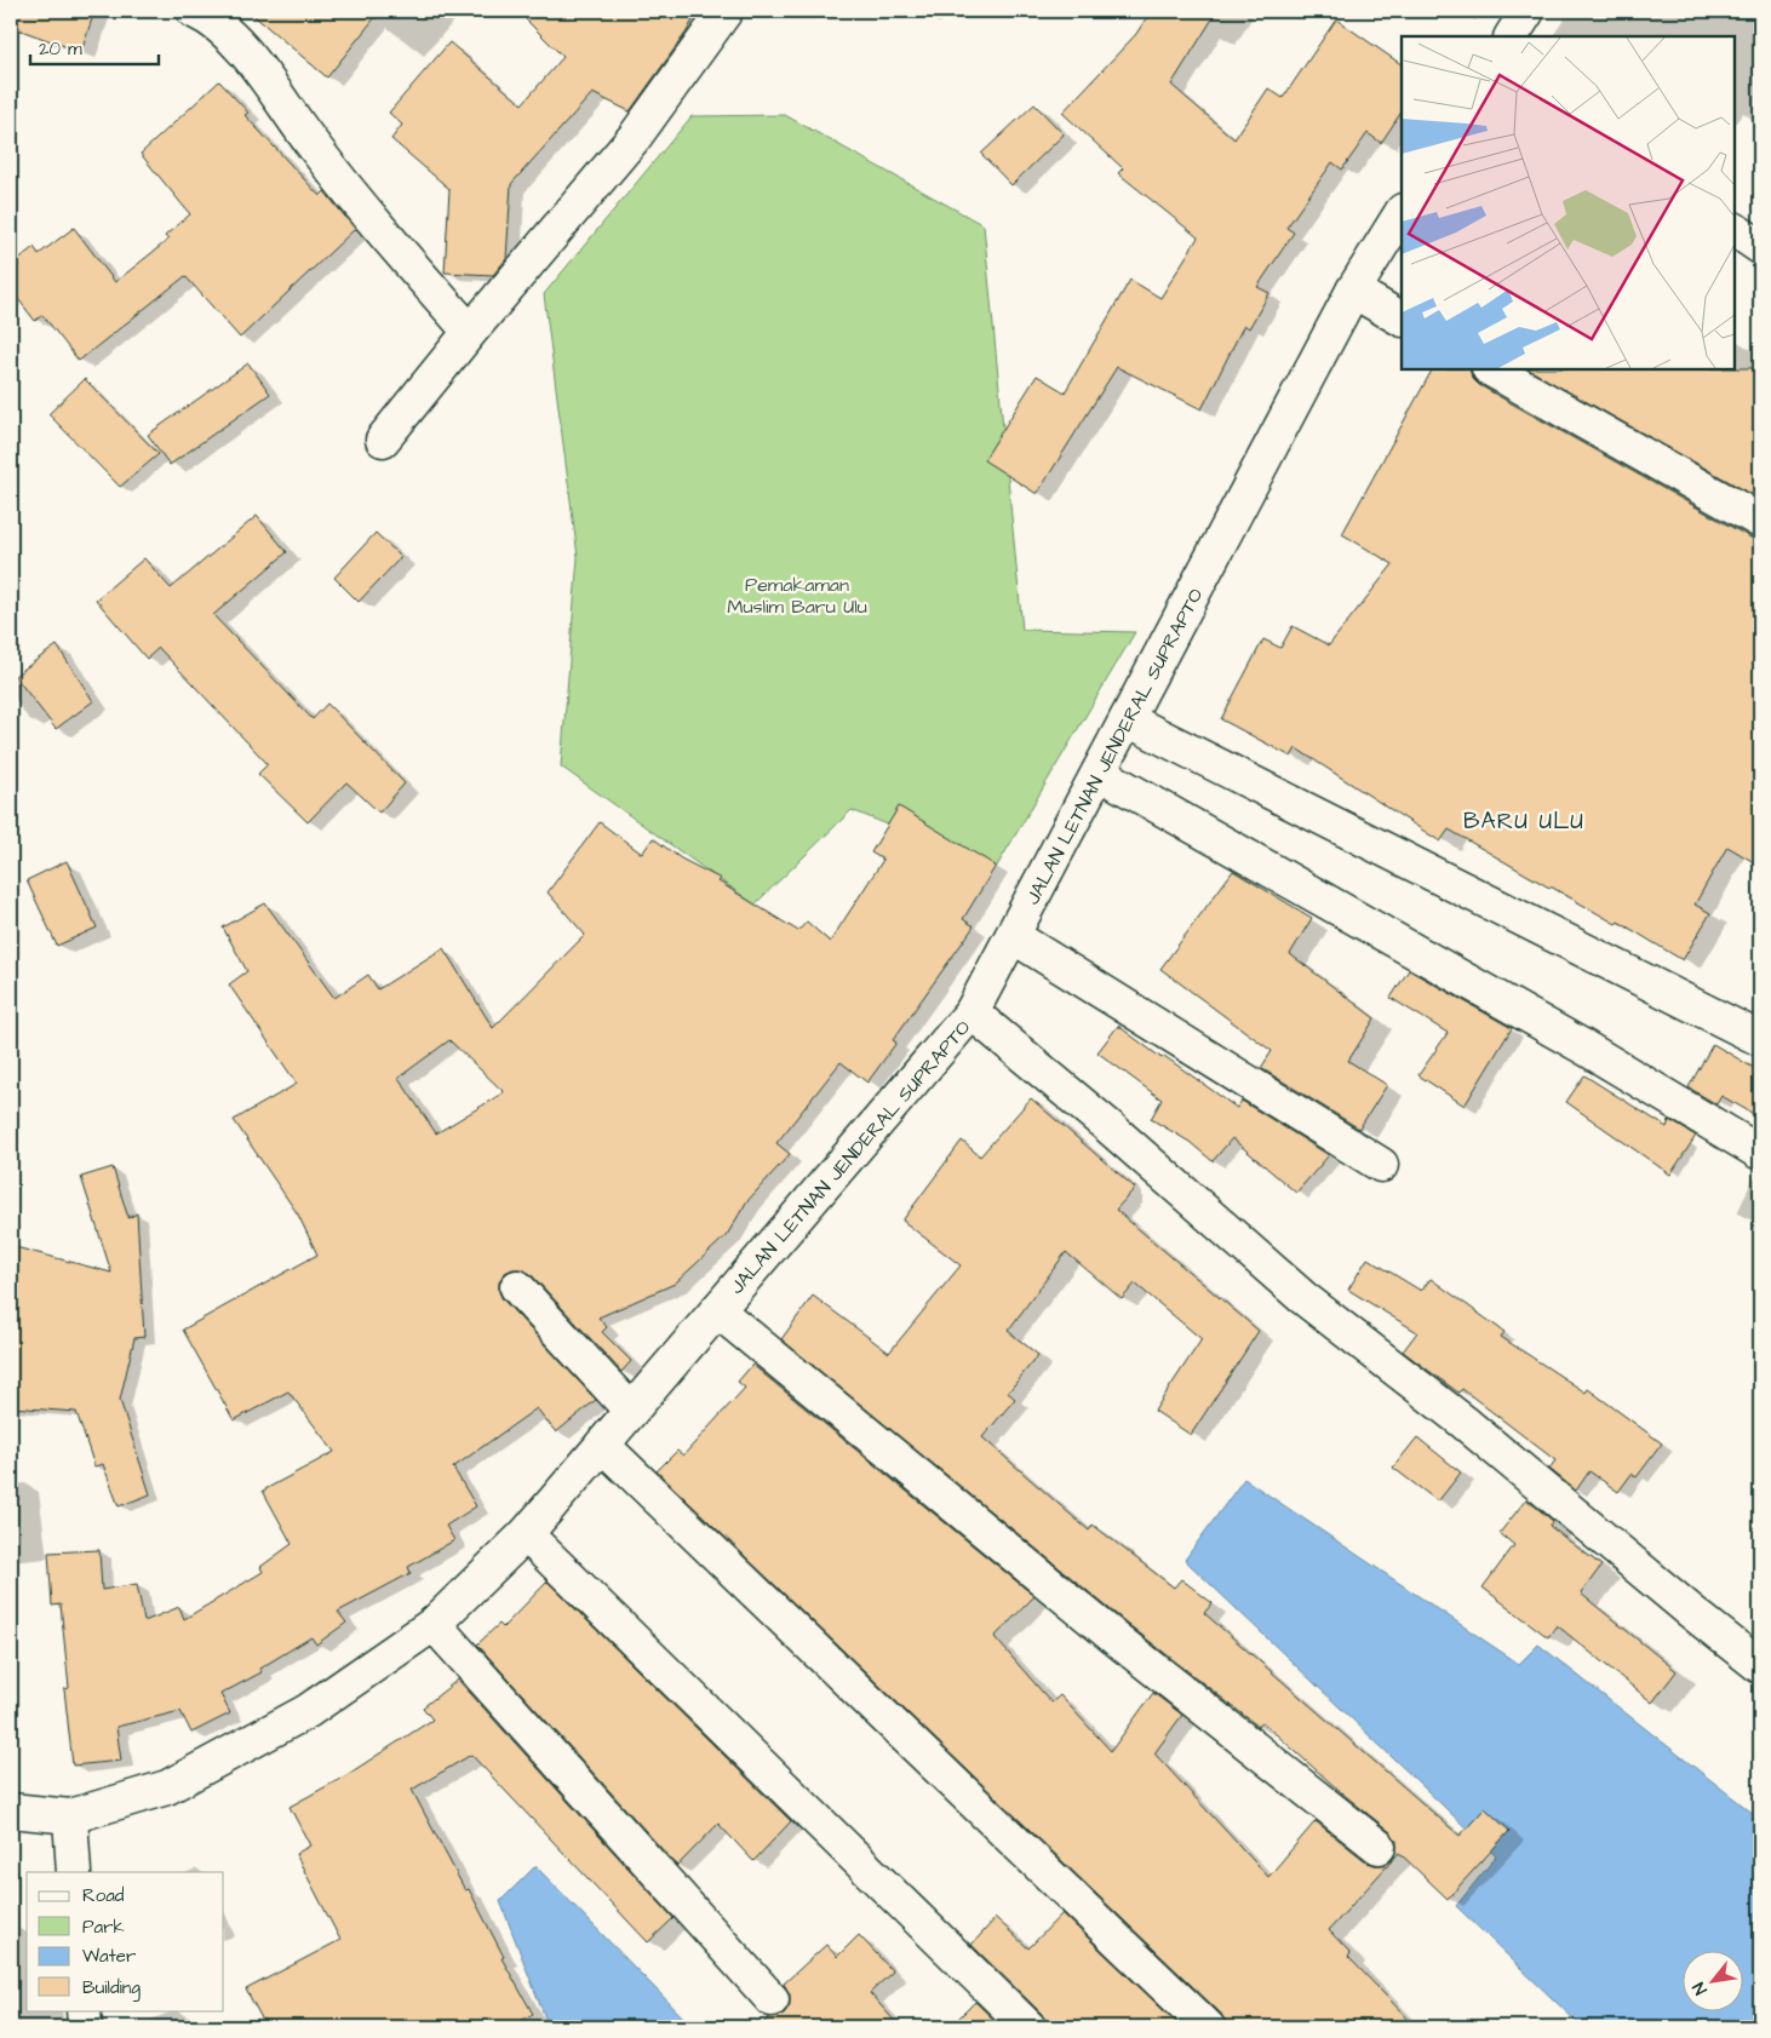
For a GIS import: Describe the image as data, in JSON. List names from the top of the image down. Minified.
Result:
{"streets":{"street":["JALAN LETNAN JENDERAL SUPRAPTO"]},"districts":["BARU ULU"],"parks":["Pemakaman Muslim Baru Ulu"],"legend":["Road","Park","Water","Building"],"scale_bar":"20 m","north":"bottom left"}
